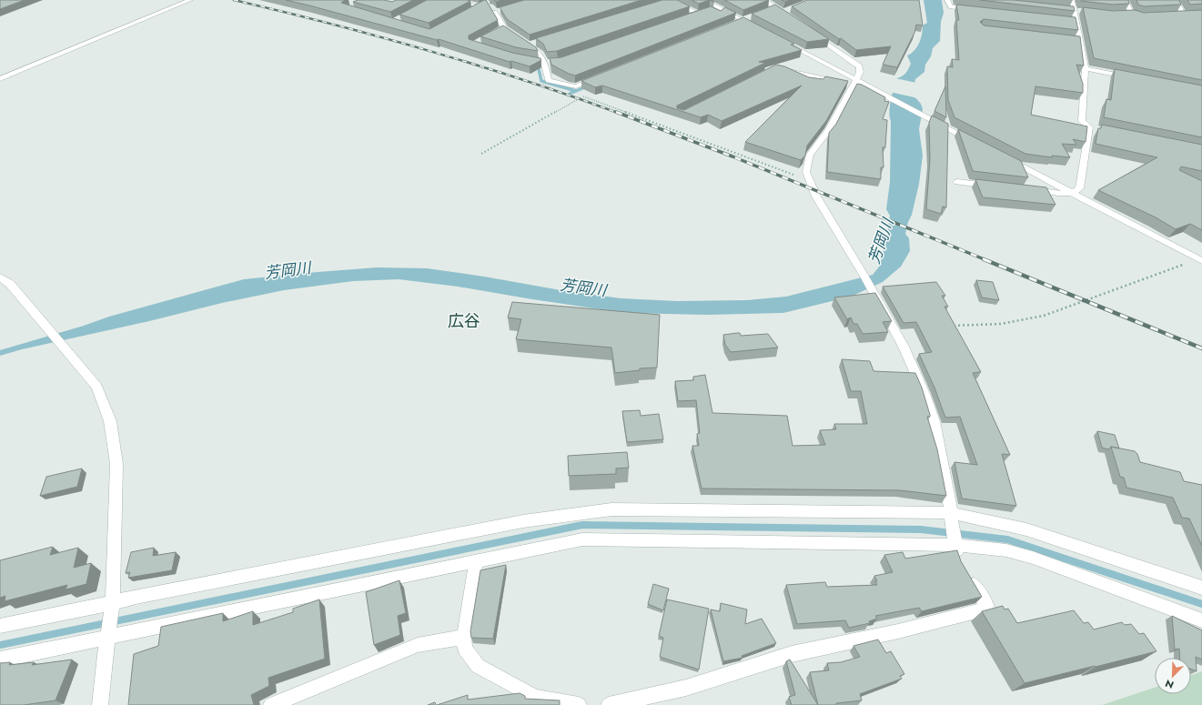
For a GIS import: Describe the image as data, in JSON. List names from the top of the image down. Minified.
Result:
{"districts":["広谷"],"water":["芳岡川"],"north":"bottom left"}
